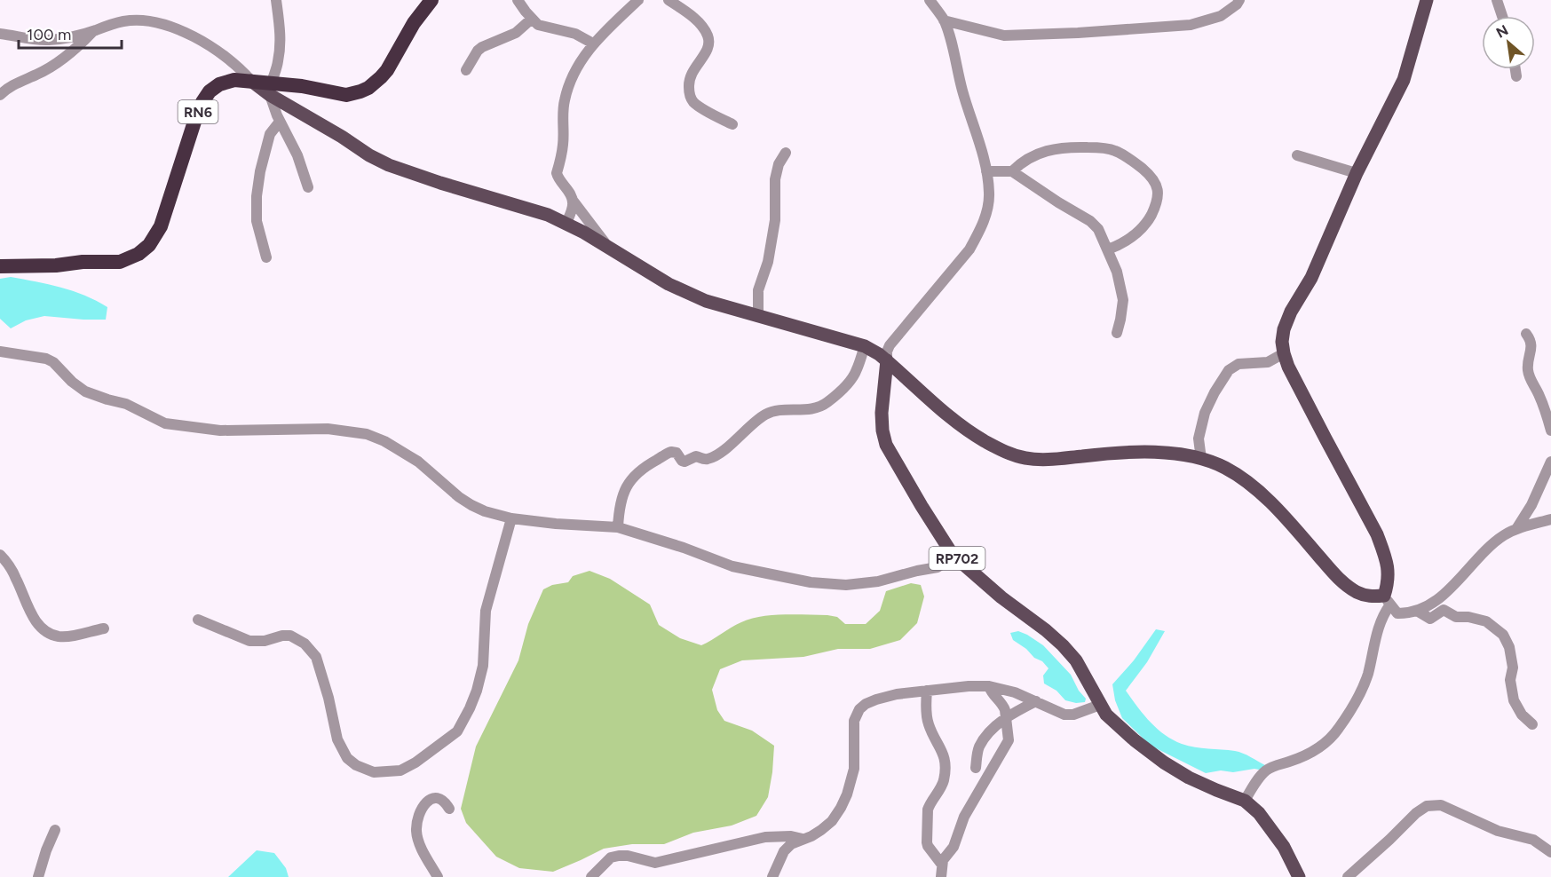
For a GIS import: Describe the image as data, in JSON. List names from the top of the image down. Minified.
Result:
{"streets":{"highway":["RN6"],"main road":["RP702"]},"scale_bar":"100 m","north":"top left"}
